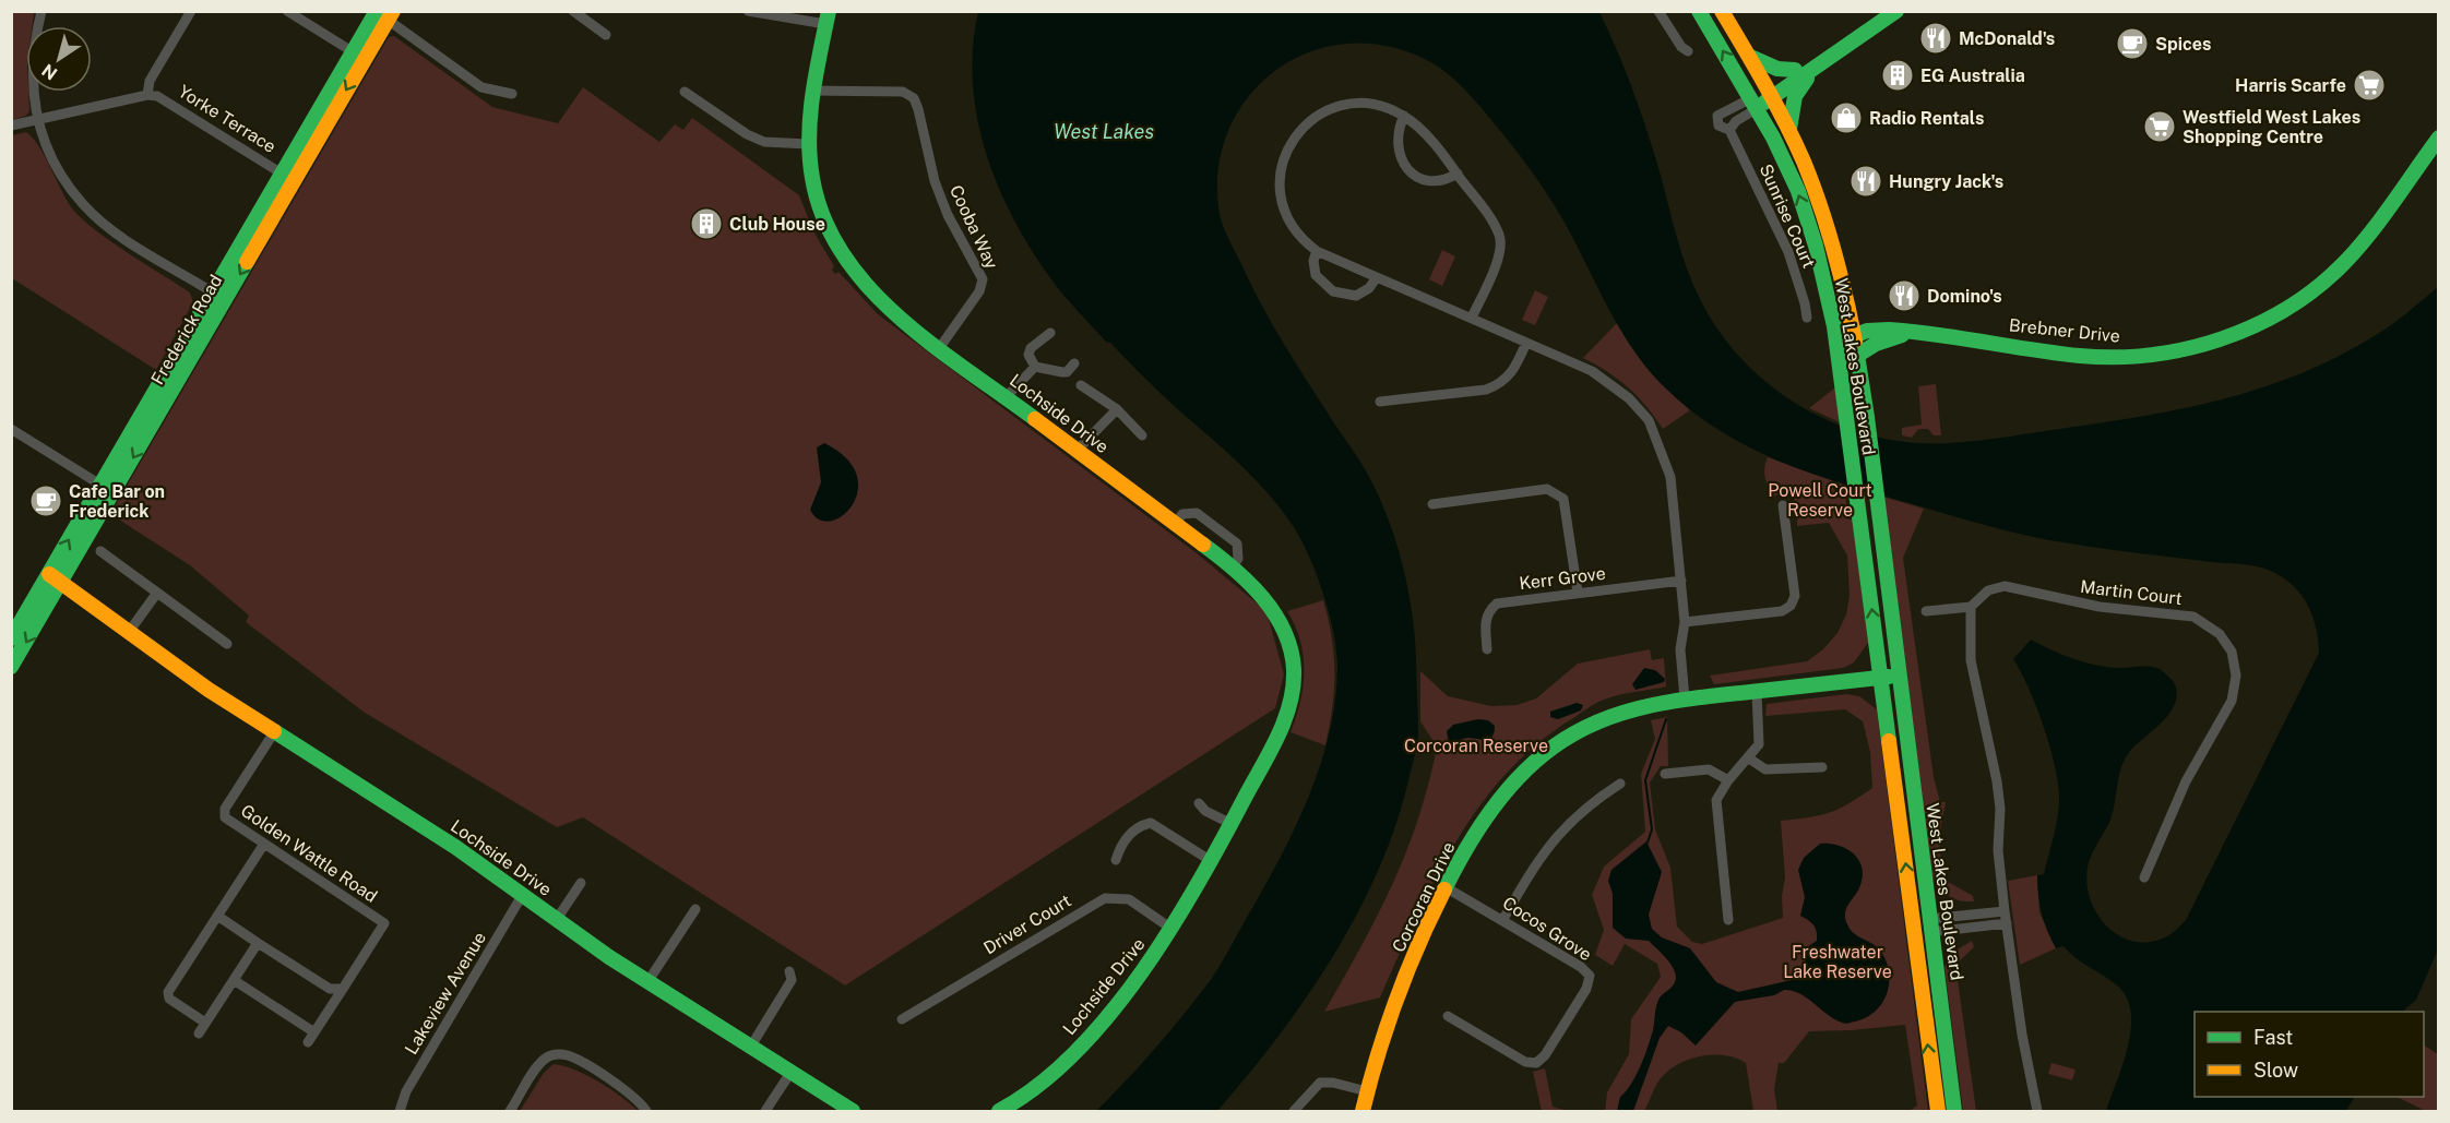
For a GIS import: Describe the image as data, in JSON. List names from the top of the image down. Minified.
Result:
{"streets":{"street":["Yorke Terrace","Sunrise Court","Cooba Way","Frederick Road","Brebner Drive","West Lakes Boulevard","Lochside Drive","Kerr Grove","Martin Court","Golden Wattle Road","Corcoran Drive","Driver Court","Cocos Grove","Lakeview Avenue"]},"crossings":[["Yorke Terrace","Frederick Road"],["Sunrise Court","West Lakes Boulevard"],["Cooba Way","Lochside Drive"],["Frederick Road","Lochside Drive"],["Brebner Drive","West Lakes Boulevard"],["West Lakes Boulevard","Corcoran Drive"],["Lochside Drive","Golden Wattle Road"],["Lochside Drive","Driver Court"],["Lochside Drive","Lakeview Avenue"],["Corcoran Drive","Cocos Grove"]],"water":["West Lakes"],"parks":["Powell Court Reserve","Corcoran Reserve","Freshwater Lake Reserve"],"places":{"restaurant":["McDonald's","Hungry Jack's","Domino's"],"cafe":["Spices","Cafe Bar on Frederick"],"building":["EG Australia","Club House"],"supermarket":["Harris Scarfe","Westfield West Lakes Shopping Centre"],"shop":["Radio Rentals"]},"legend":["Fast","Slow"],"north":"bottom left"}
